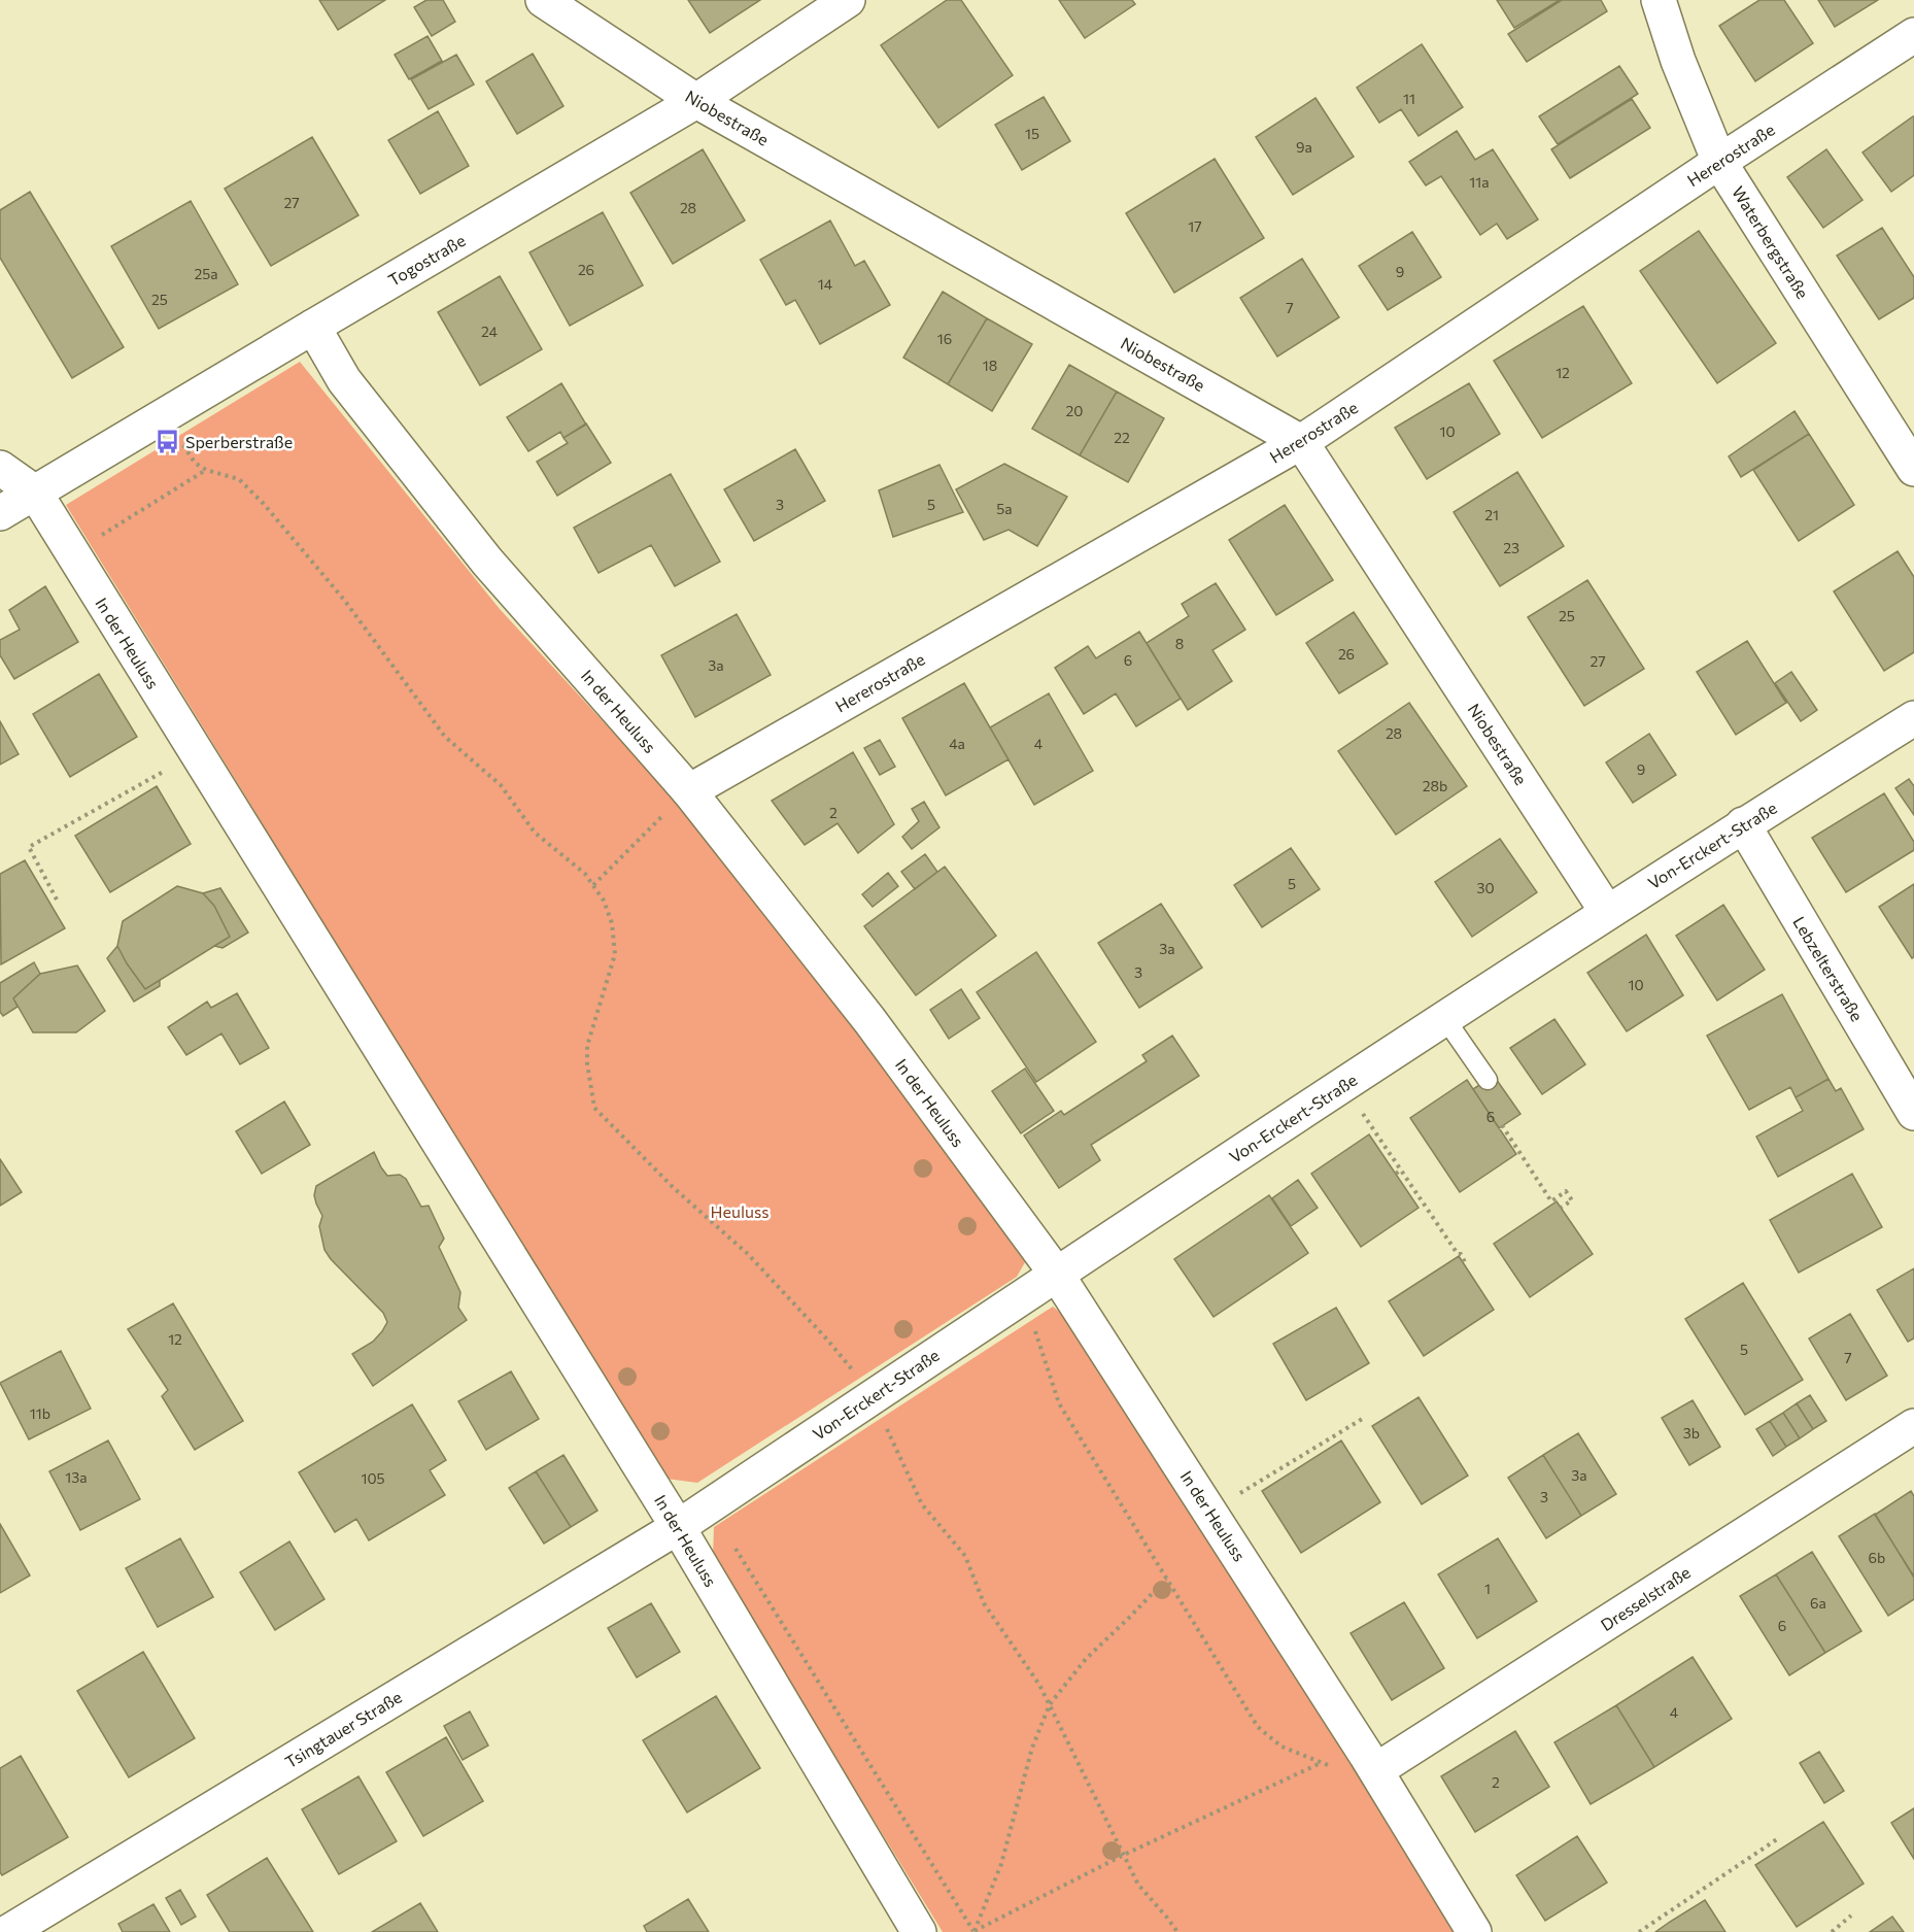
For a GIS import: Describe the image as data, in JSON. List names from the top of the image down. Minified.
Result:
{"streets":{"street":["Niobestraße","Hererostraße","Waterbergstraße","Togostraße","In der Heuluss","Von-Erckert-Straße","Lebzelterstraße","Dresselstraße","Tsingtauer Straße"]},"crossings":[["Niobestraße","Hererostraße"],["Niobestraße","Togostraße"],["Niobestraße","Von-Erckert-Straße"],["Hererostraße","Waterbergstraße"],["Hererostraße","In der Heuluss"],["Togostraße","In der Heuluss"],["In der Heuluss","Von-Erckert-Straße"],["In der Heuluss","Dresselstraße"],["In der Heuluss","Tsingtauer Straße"],["Von-Erckert-Straße","Lebzelterstraße"],["Von-Erckert-Straße","Tsingtauer Straße"]],"parks":["Heuluss"],"places":{"bus stop":["Sperberstraße"]},"house_numbers":["11","15","9a","11a","27","28","17","26","9","25a","14","25","7","24","16","18","12","20","10","22","3","5","5a","21","23","25","8","26","6","27","3a","28","4a","4","9","28b","2","5","30","3a","3","10","6","12","5","7","11b","3b","3a","13a","105","3","6b","1","6a","6","4","2"]}
